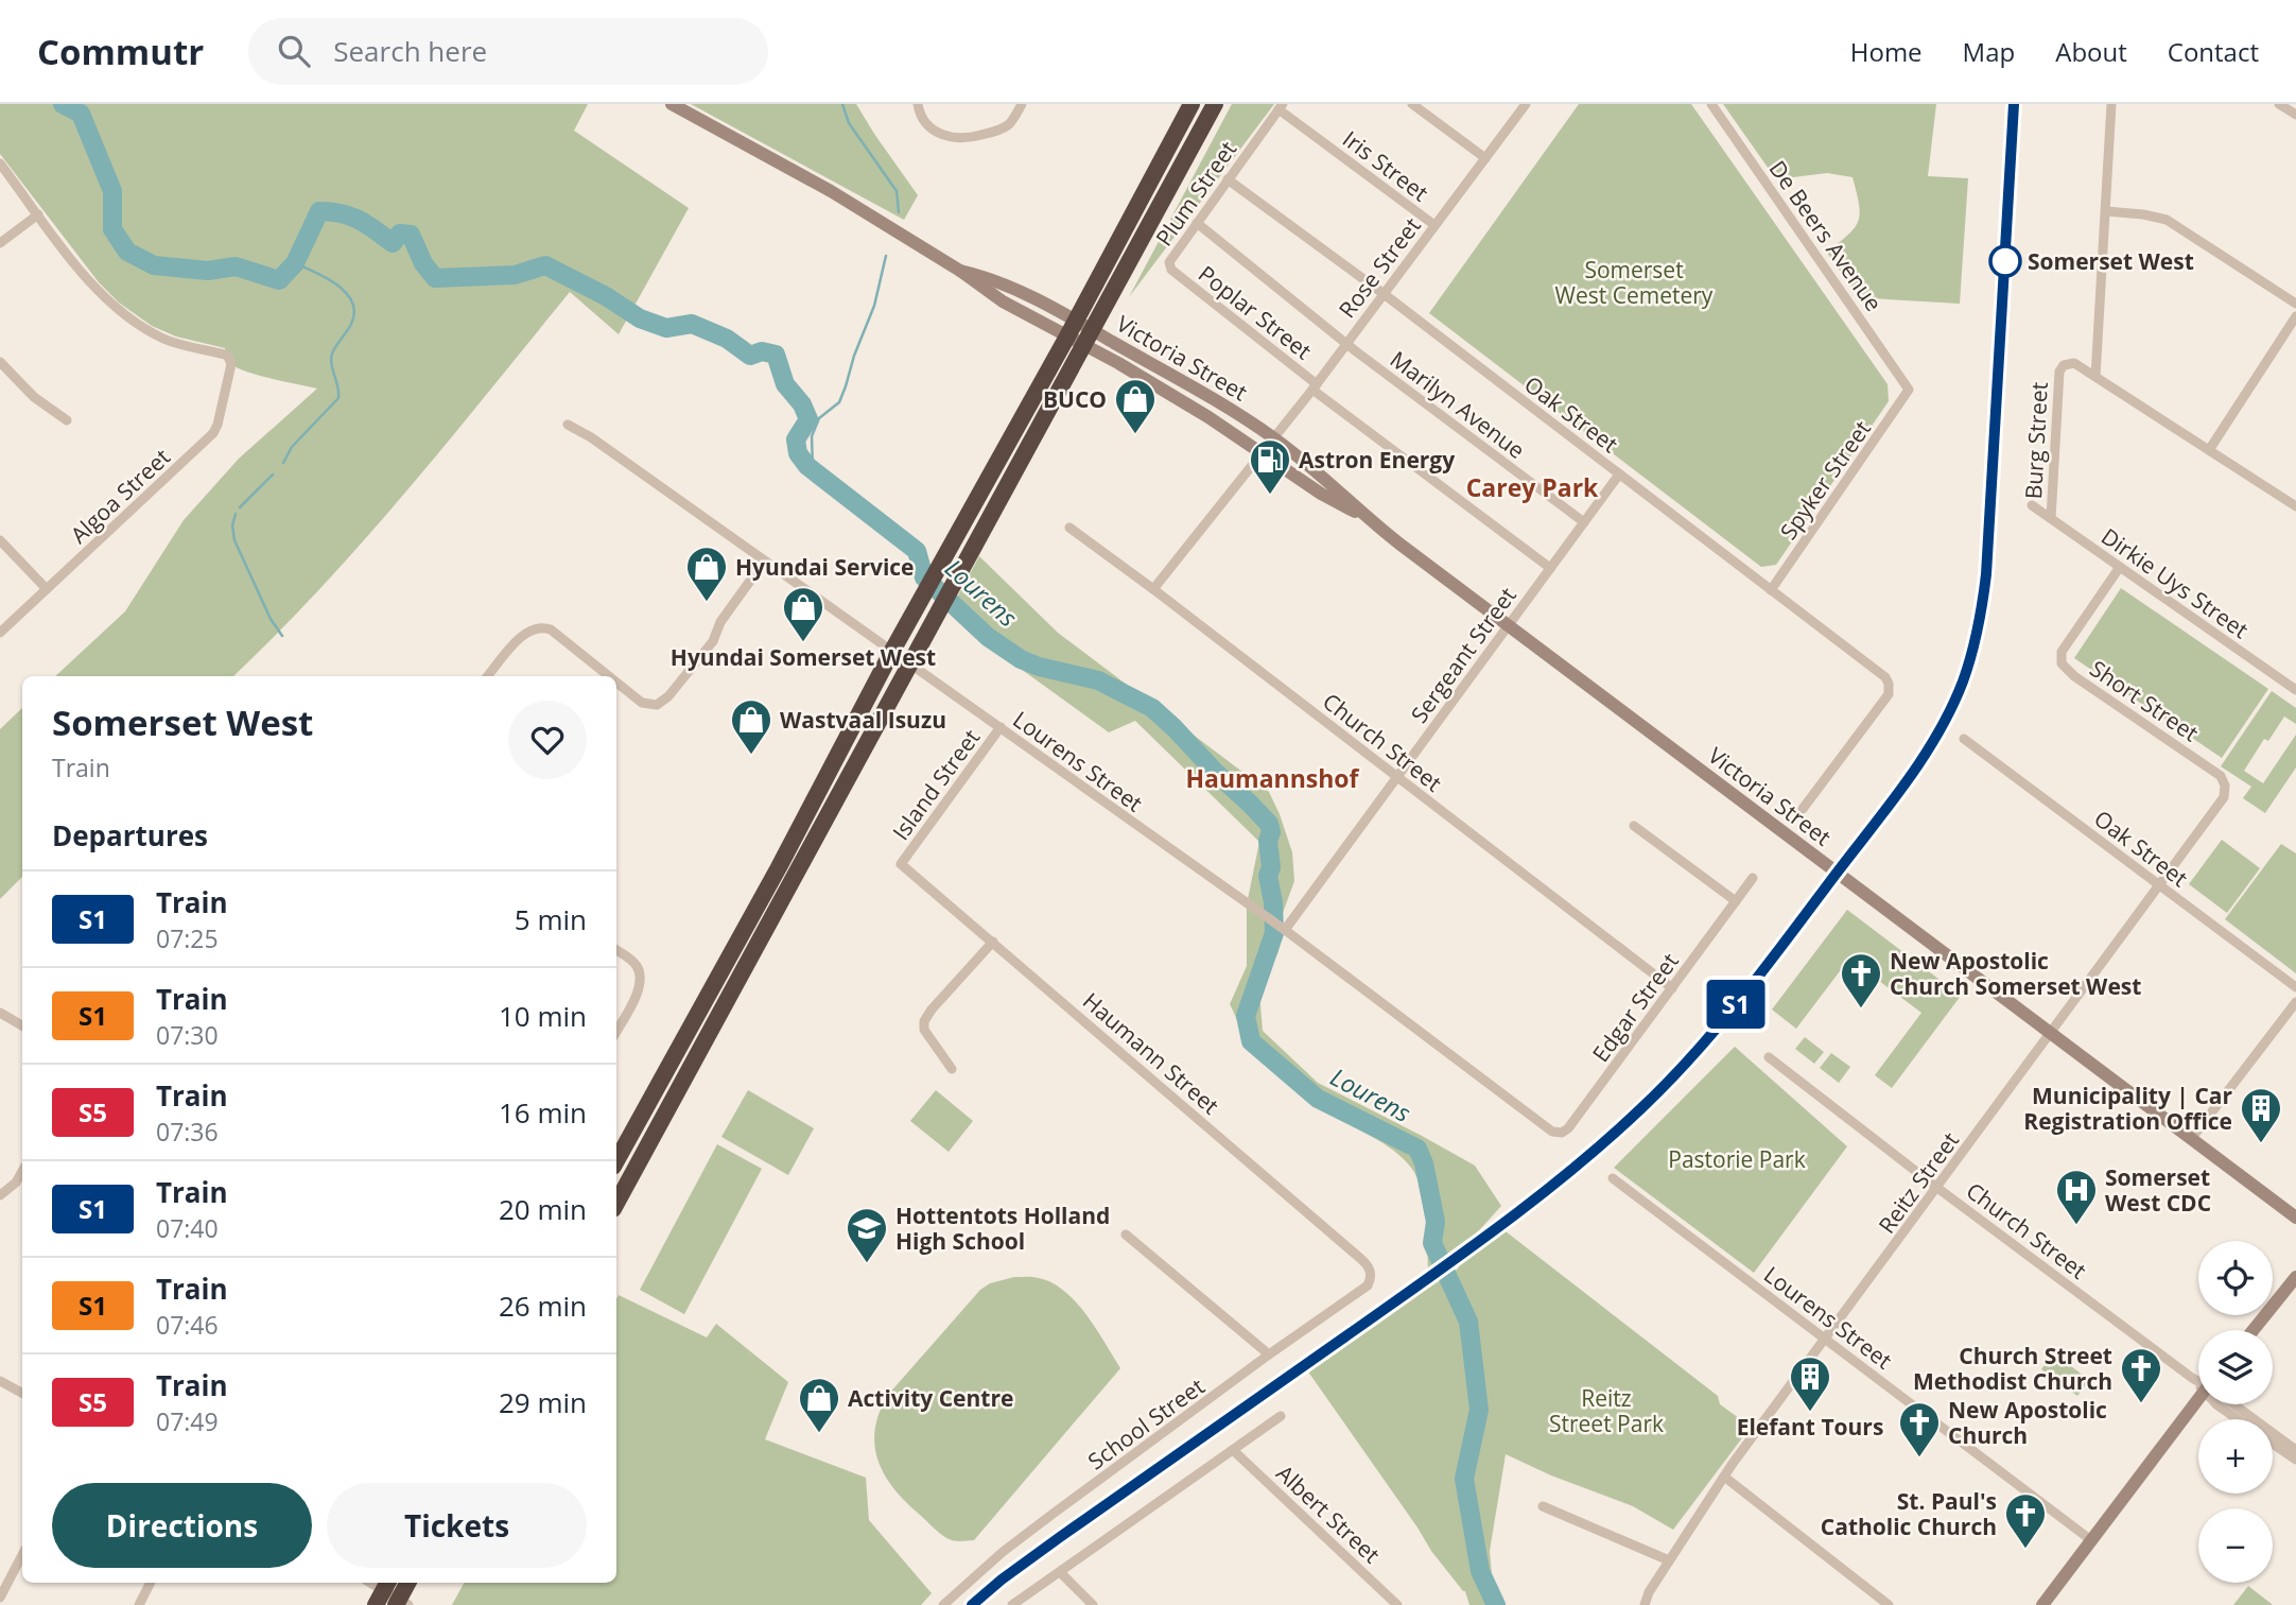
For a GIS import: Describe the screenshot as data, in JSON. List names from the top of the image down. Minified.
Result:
{"streets":{"main road":["Victoria Street"],"street":["Iris Street","Plum Street","De Beers Avenue","Rose Street","Poplar Street","Marilyn Avenue","Oak Street","Burg Street","Spyker Street","Algoa Street","Dirkie Uys Street","Sergeant Street","Short Street","Church Street","Lourens Street","Island Street","Edgar Street","Haumann Street","Reitz Street","School Street","Albert Street"]},"crossings":[["Iris Street","Plum Street"],["Iris Street","Rose Street"],["Plum Street","Poplar Street"],["Plum Street","Marilyn Avenue"],["Plum Street","Oak Street"],["De Beers Avenue","Spyker Street"],["Rose Street","Poplar Street"],["Rose Street","Victoria Street"],["Rose Street","Marilyn Avenue"],["Rose Street","Oak Street"],["Rose Street","Church Street"],["Poplar Street","Sergeant Street"],["Victoria Street","Sergeant Street"],["Victoria Street","Reitz Street"],["Marilyn Avenue","Sergeant Street"],["Oak Street","Spyker Street"],["Oak Street","Sergeant Street"],["Oak Street","Reitz Street"],["Burg Street","Dirkie Uys Street"],["Dirkie Uys Street","Short Street"],["Sergeant Street","Church Street"],["Sergeant Street","Lourens Street"],["Short Street","Reitz Street"],["Church Street","Edgar Street"],["Church Street","Reitz Street"],["Lourens Street","Island Street"],["Lourens Street","Edgar Street"],["Lourens Street","Reitz Street"],["Island Street","Haumann Street"],["Haumann Street","School Street"]],"districts":["Carey Park","Haumannshof"],"water":["Lourens"],"parks":["Somerset West Cemetery","Pastorie Park","Reitz Street Park"],"places":{"other":["Somerset West"],"shop":["BUCO","Hyundai Service","Hyundai Somerset West","Wastvaal Isuzu","Activity Centre"],"fuel station":["Astron Energy"],"church":["New Apostolic Church Somerset West","Church Street Methodist Church","New Apostolic Church","St. Paul's Catholic Church"],"building":["Municipality | Car Registration Office","Elefant Tours"],"hospital":["Somerset West CDC"],"school or university":["Hottentots Holland High School"]},"page":{"header":"Commutr","search":"Search here","nav":["Home","Map","About","Contact"],"on_map":"S1","heading":[["Somerset West","Train"],"Departures"],"list":[{"mark":"S1","name":"Train","note":"07:25","value":"5 min"},{"mark":"S1","name":"Train","note":"07:30","value":"10 min"},{"mark":"S5","name":"Train","note":"07:36","value":"16 min"},{"mark":"S1","name":"Train","note":"07:40","value":"20 min"},{"mark":"S1","name":"Train","note":"07:46","value":"26 min"},{"mark":"S5","name":"Train","note":"07:49","value":"29 min"}],"map_buttons":["+","−"],"buttons":["Directions","Tickets"]}}
